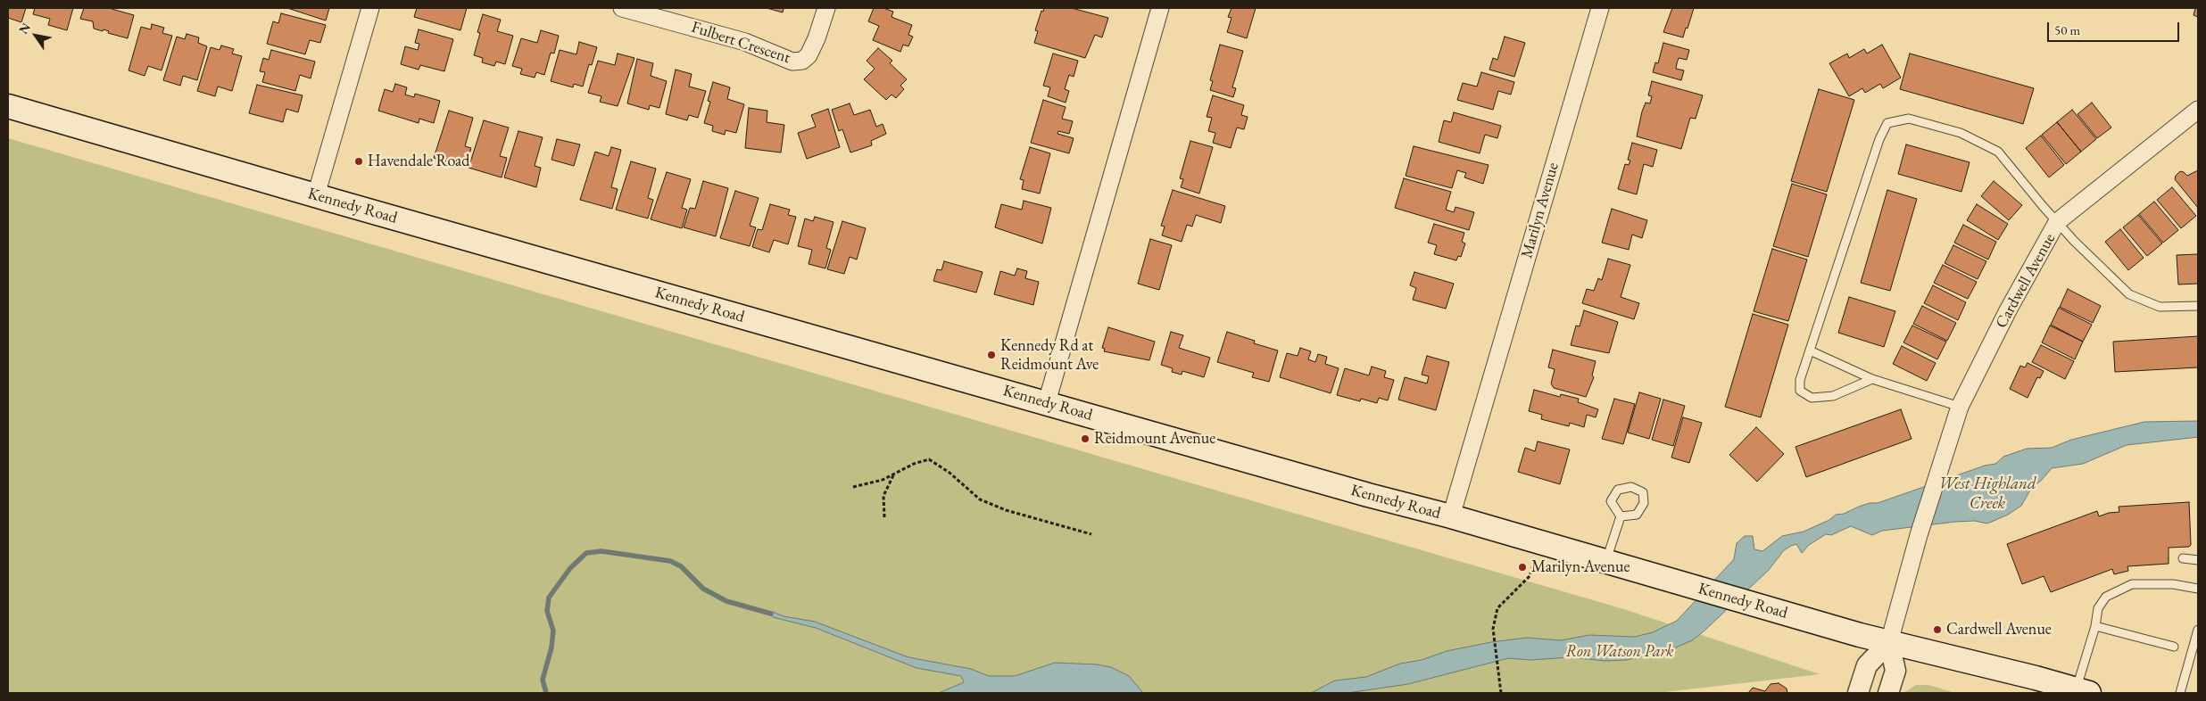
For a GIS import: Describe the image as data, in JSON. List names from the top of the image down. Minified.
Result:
{"streets":{"main road":["Kennedy Road"],"street":["Fulbert Crescent","Marilyn Avenue","Cardwell Avenue"]},"crossings":[["Kennedy Road","Marilyn Avenue"],["Kennedy Road","Cardwell Avenue"]],"water":["West Highland Creek"],"parks":["Ron Watson Park"],"places":["Havendale Road","Kennedy Rd at Reidmount Ave","Reidmount Avenue","Marilyn Avenue","Cardwell Avenue"],"scale_bar":"50 m","north":"top left"}
